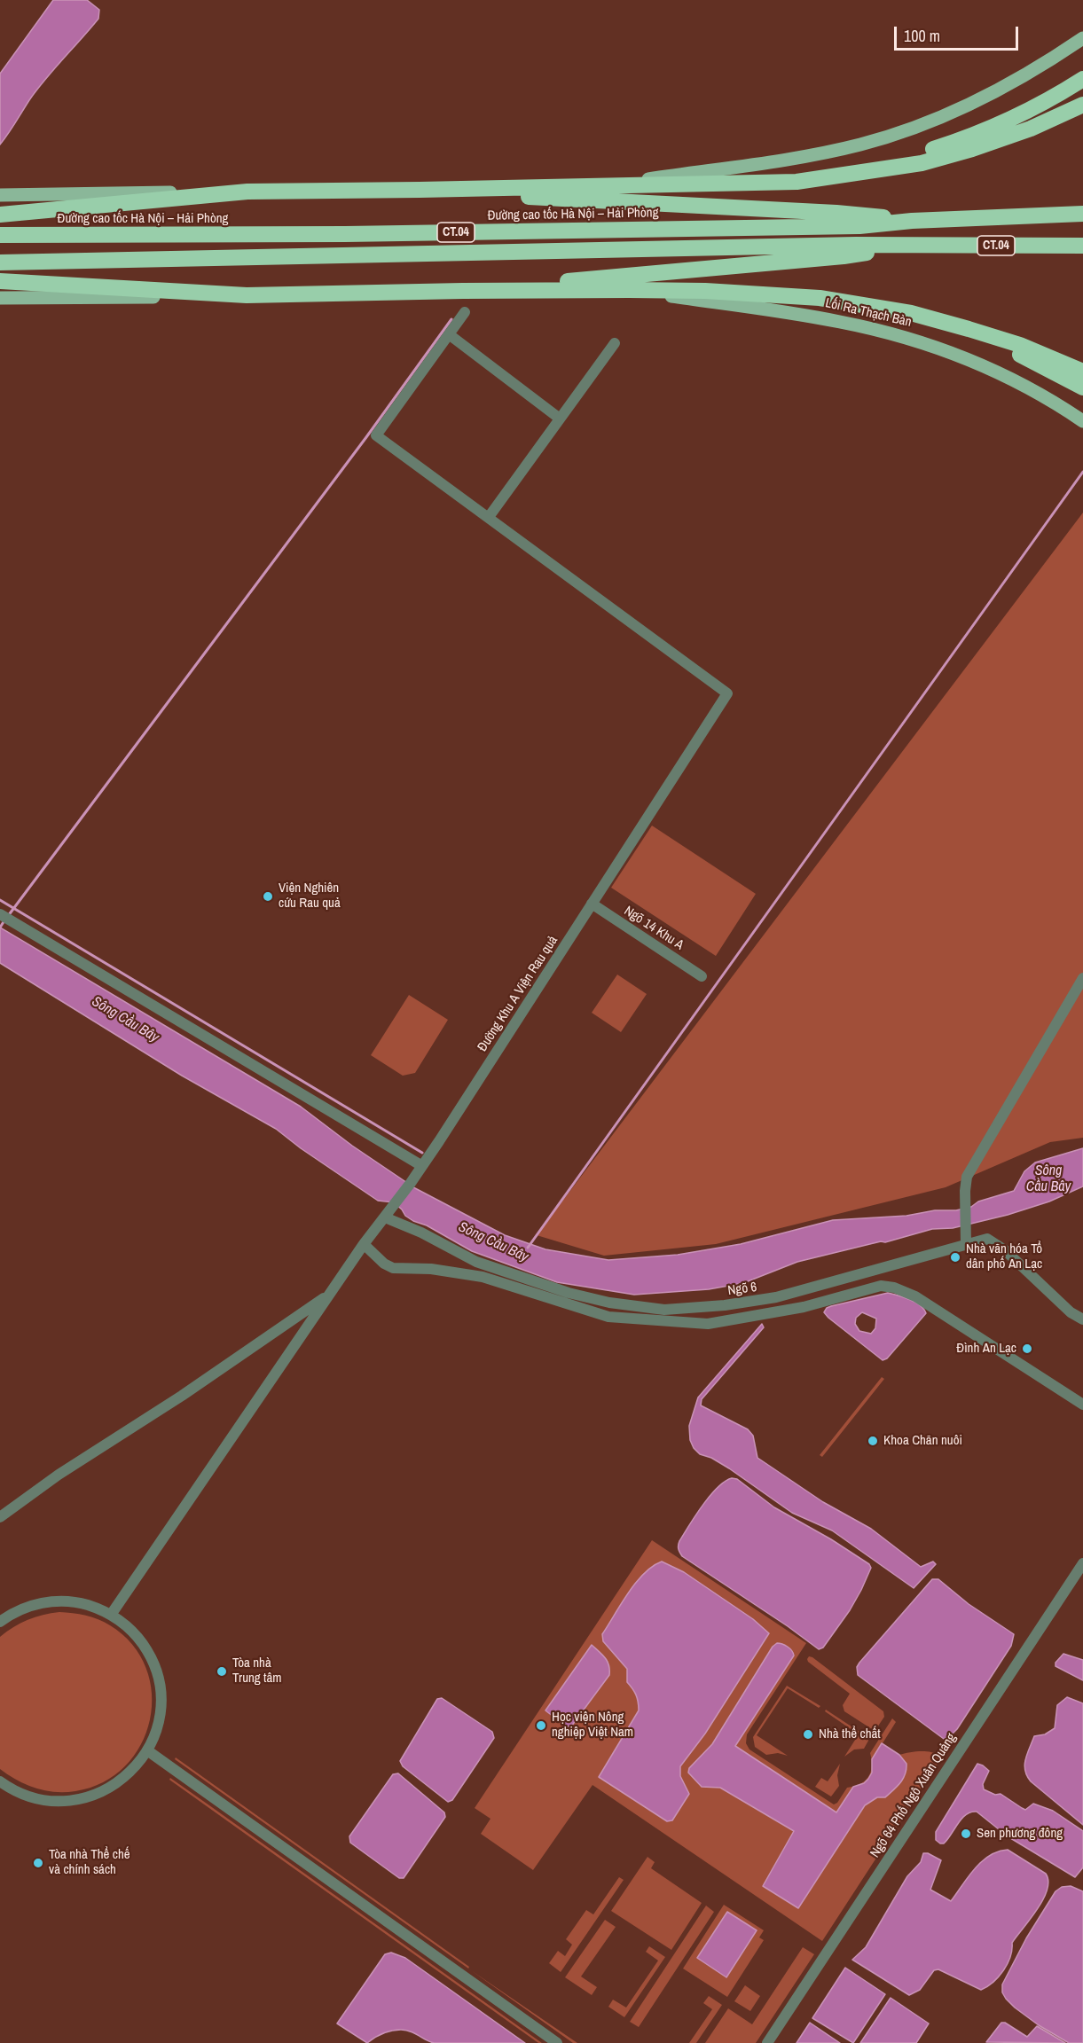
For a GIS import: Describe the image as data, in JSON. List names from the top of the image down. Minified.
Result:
{"streets":{"highway":["Đường cao tốc Hà Nội – Hải Phòng","CT.04"],"main road":["Lối Ra Thạch Bàn"],"street":["Ngõ 14 Khu A","Đường Khu A Viện Rau quả","Ngõ 6","Ngõ 64 Phố Ngô Xuân Quảng"]},"crossings":[["Ngõ 14 Khu A","Đường Khu A Viện Rau quả"],["Đường Khu A Viện Rau quả","Ngõ 6"]],"water":["Sông Cầu Bây"],"places":["Viện Nghiên cứu Rau quả","Nhà văn hóa Tổ dân phố An Lạc","Đình An Lạc","Khoa Chăn nuôi","Tòa nhà Trung tâm","Học viện Nông nghiệp Việt Nam","Nhà thể chất","Sen phương đông","Tòa nhà Thể chế và chính sách"],"scale_bar":"100 m"}
